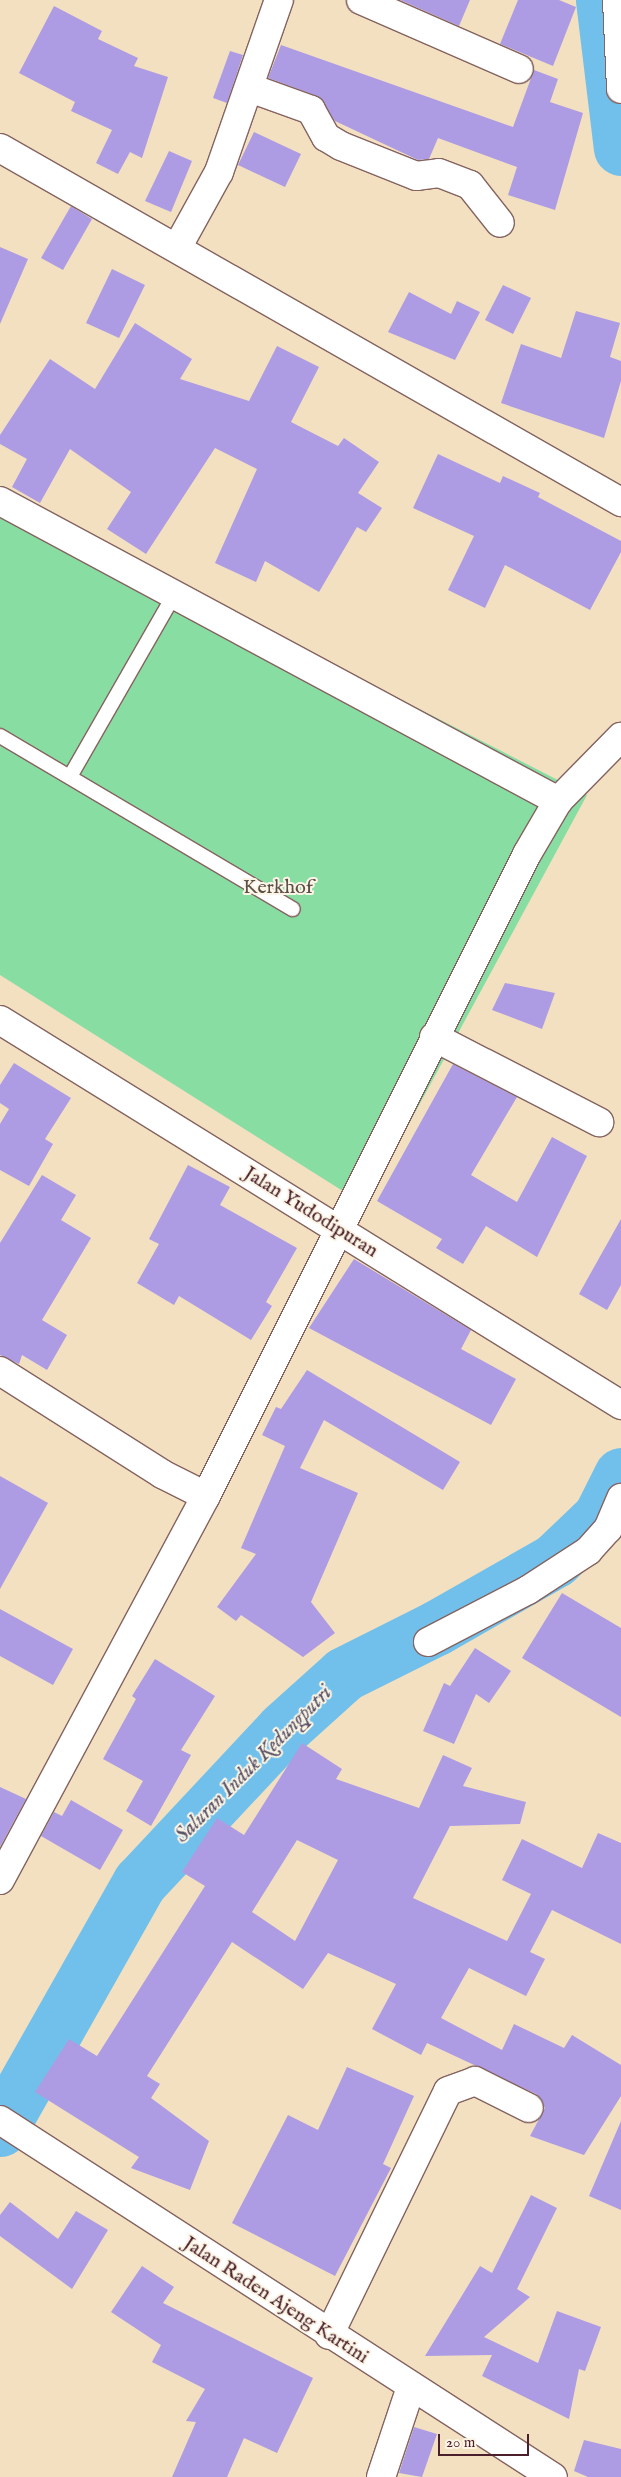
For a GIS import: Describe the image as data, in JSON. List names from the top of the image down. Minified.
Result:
{"streets":{"street":["Jalan Yudodipuran","Jalan Raden Ajeng Kartini"]},"water":["Saluran Induk Kedungputri"],"parks":["Kerkhof"],"scale_bar":"20 m"}
